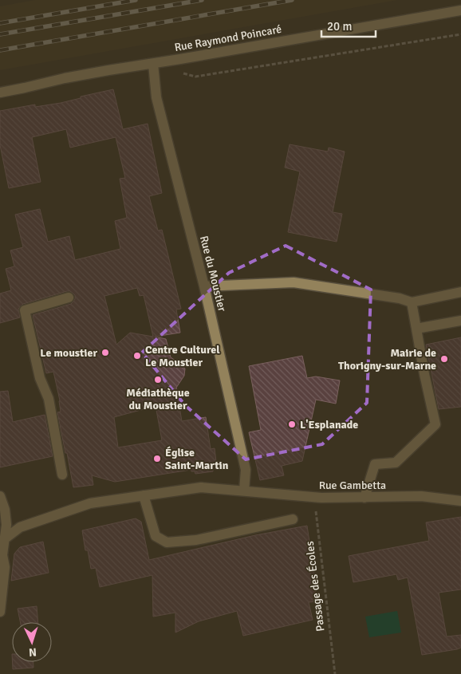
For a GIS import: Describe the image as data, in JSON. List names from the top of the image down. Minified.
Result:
{"streets":{"street":["Rue Raymond Poincaré","Rue du Moustier","Rue Gambetta"],"path":["Passage des Écoles"]},"crossings":[["Rue Raymond Poincaré","Rue du Moustier"],["Rue du Moustier","Rue Gambetta"],["Rue Gambetta","Passage des Écoles"]],"places":["Le moustier","Centre Culturel Le Moustier","Mairie de Thorigny-sur-Marne","Médiathèque du Moustier","L'Esplanade","Église Saint-Martin"],"scale_bar":"20 m","north":"bottom"}
